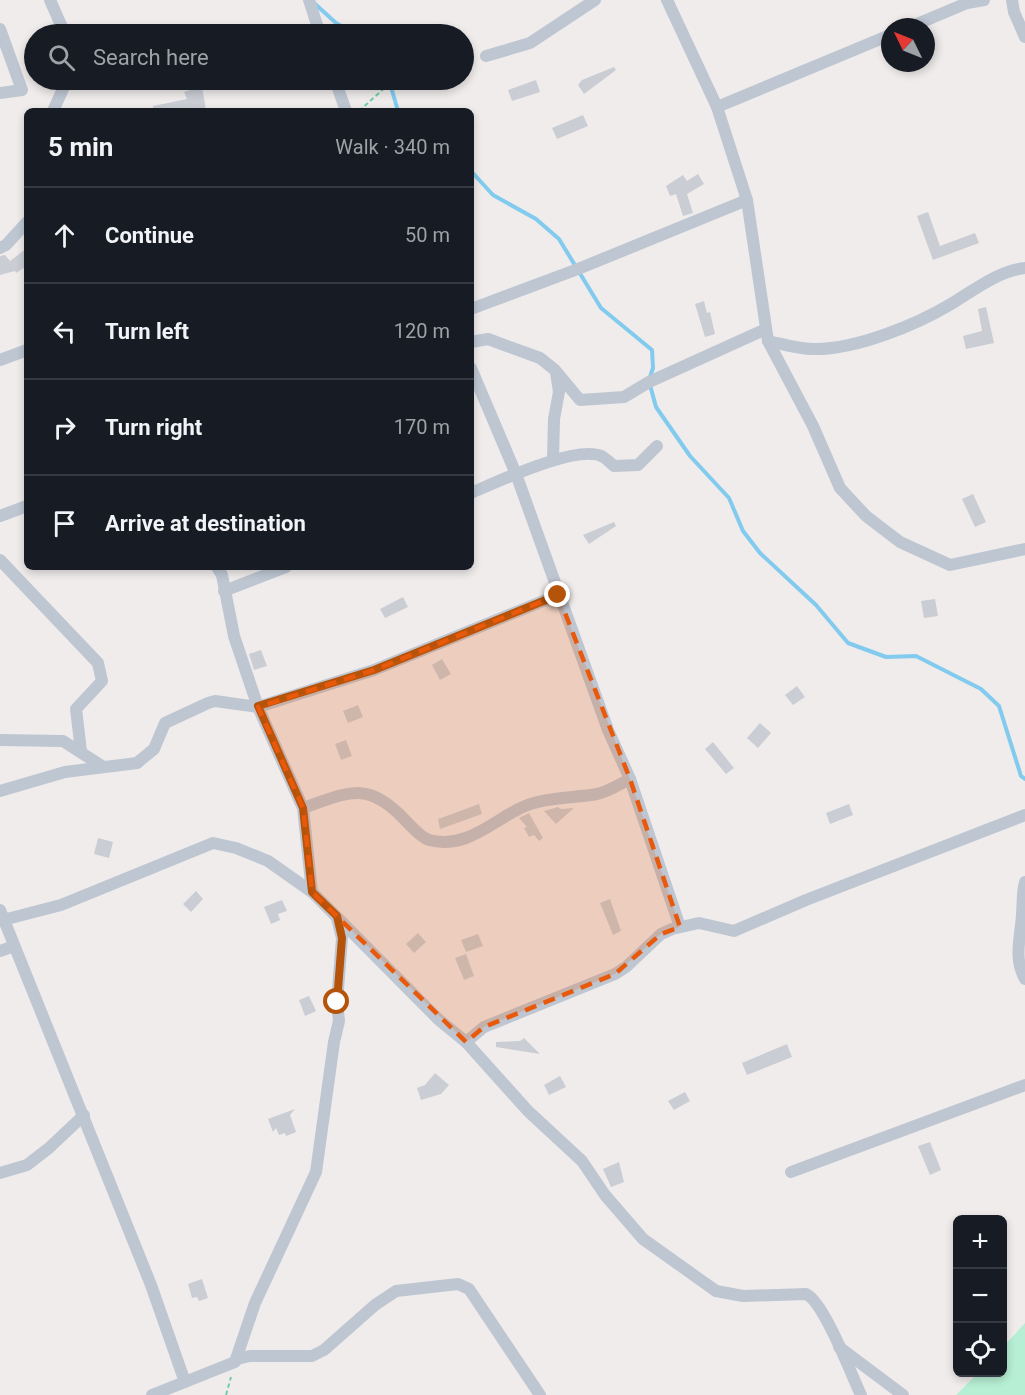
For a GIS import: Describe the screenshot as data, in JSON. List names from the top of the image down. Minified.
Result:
{"north":"top left","page":{"search":"Search here","heading":["5 min","Walk · 340 m"],"list":[["Continue","50 m"],["Turn left","120 m"],["Turn right","170 m"],"Arrive at destination"],"map_buttons":["+","−"]}}
